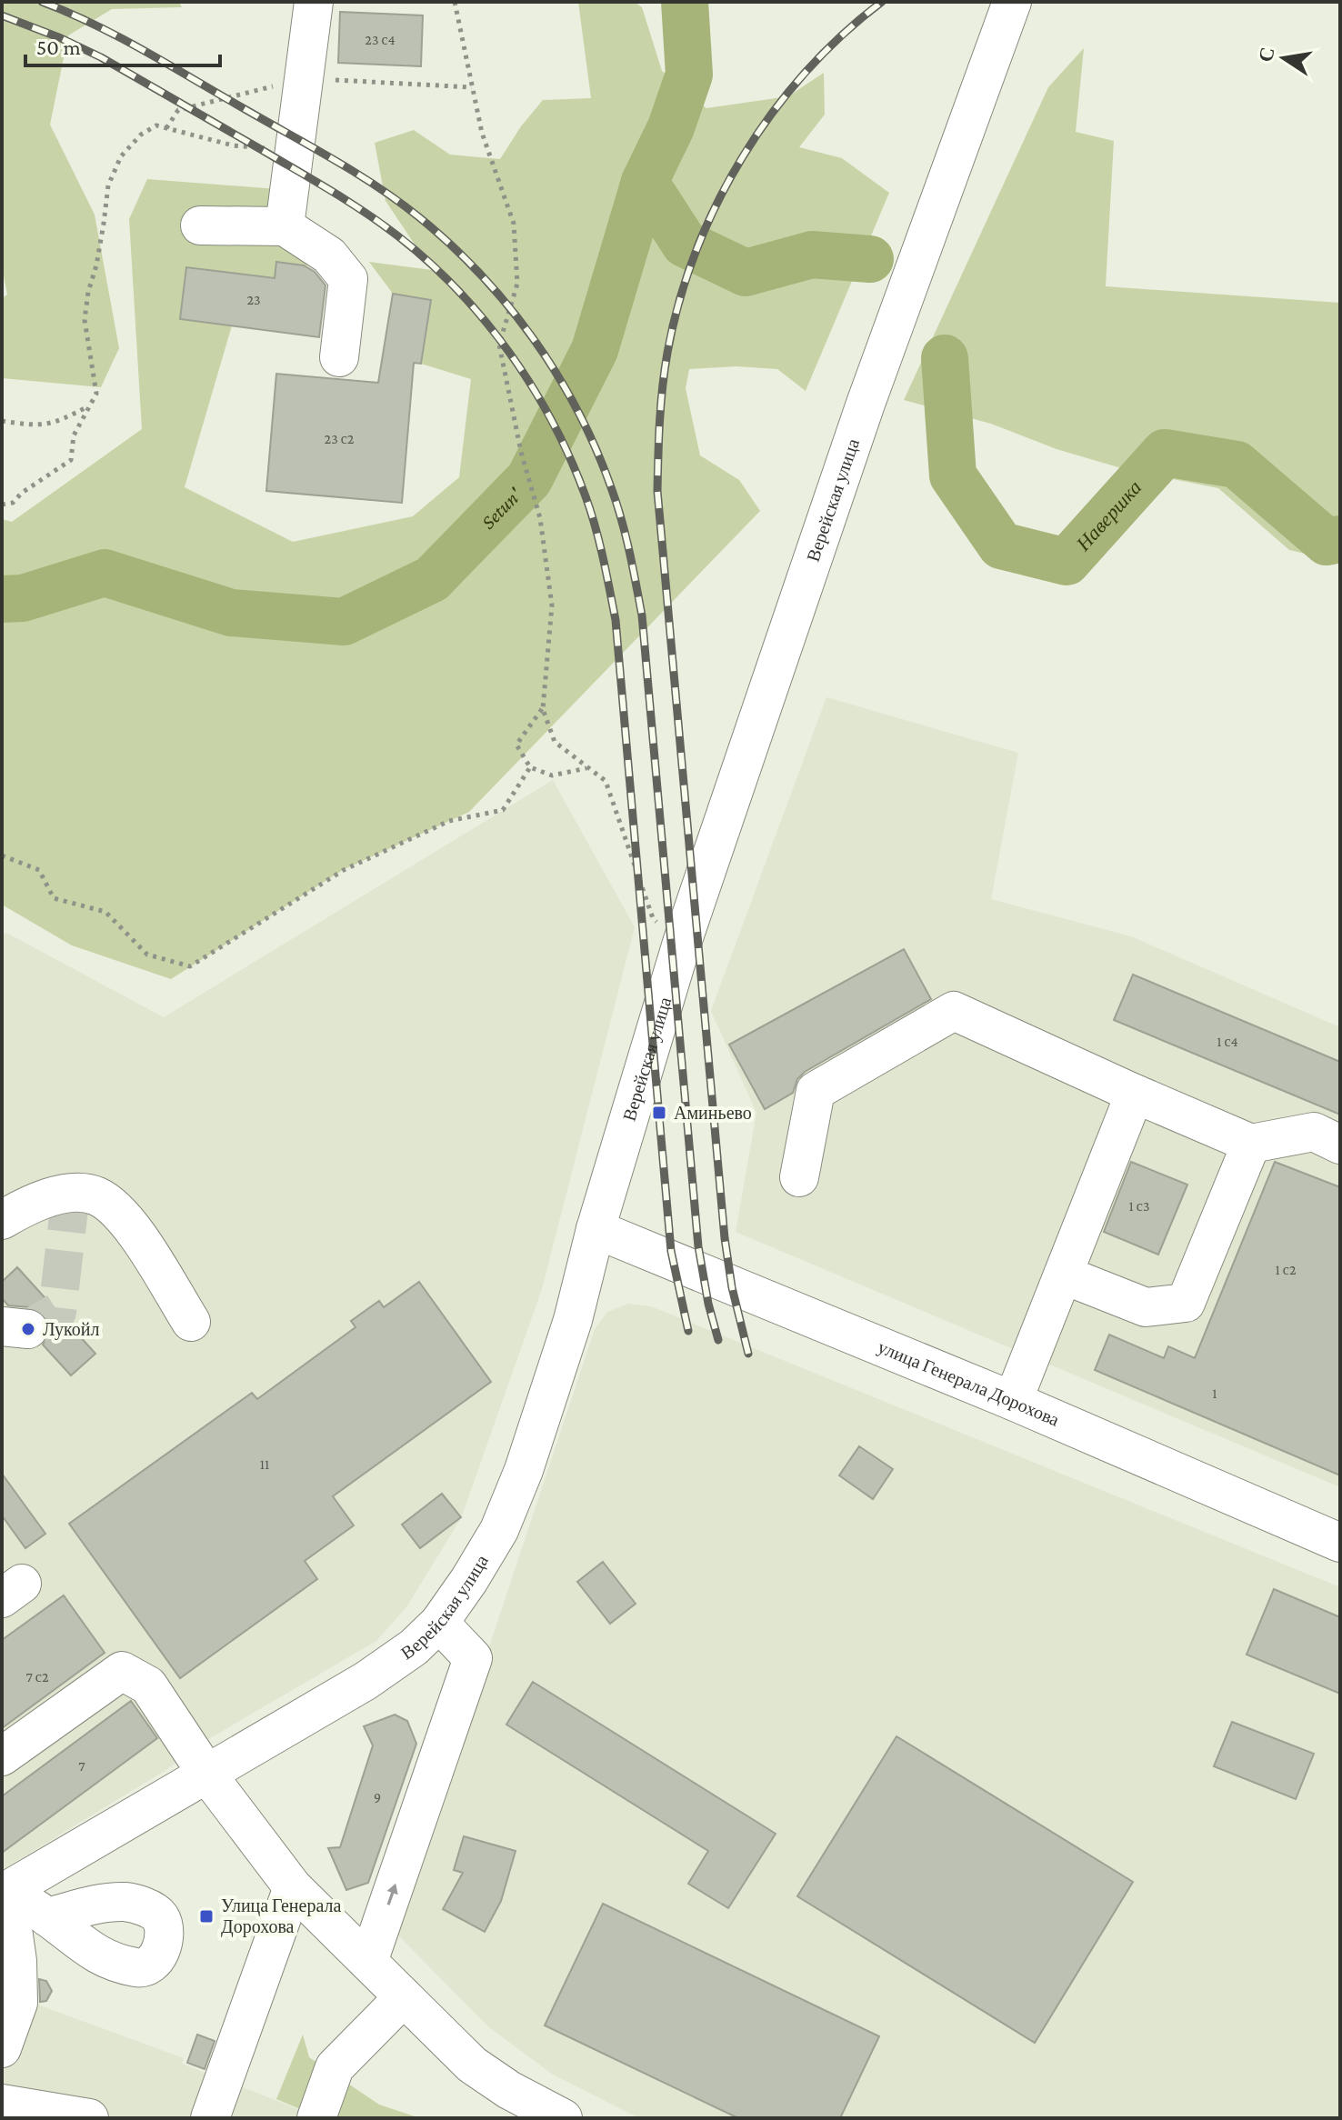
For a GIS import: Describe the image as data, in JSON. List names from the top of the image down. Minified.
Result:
{"streets":{"street":["Верейская улица","улица Генерала Дорохова"]},"crossings":[["Верейская улица","улица Генерала Дорохова"]],"water":["Setun'","Навершка"],"places":{"transit":["Аминьево","Улица Генерала Дорохова"],"other":["Лукойл"]},"house_numbers":["23 с4","23","23 с2","1 с4","1 с3","1 с2","1","11","7 с2","7","9"],"scale_bar":"50 m","north":"left"}
